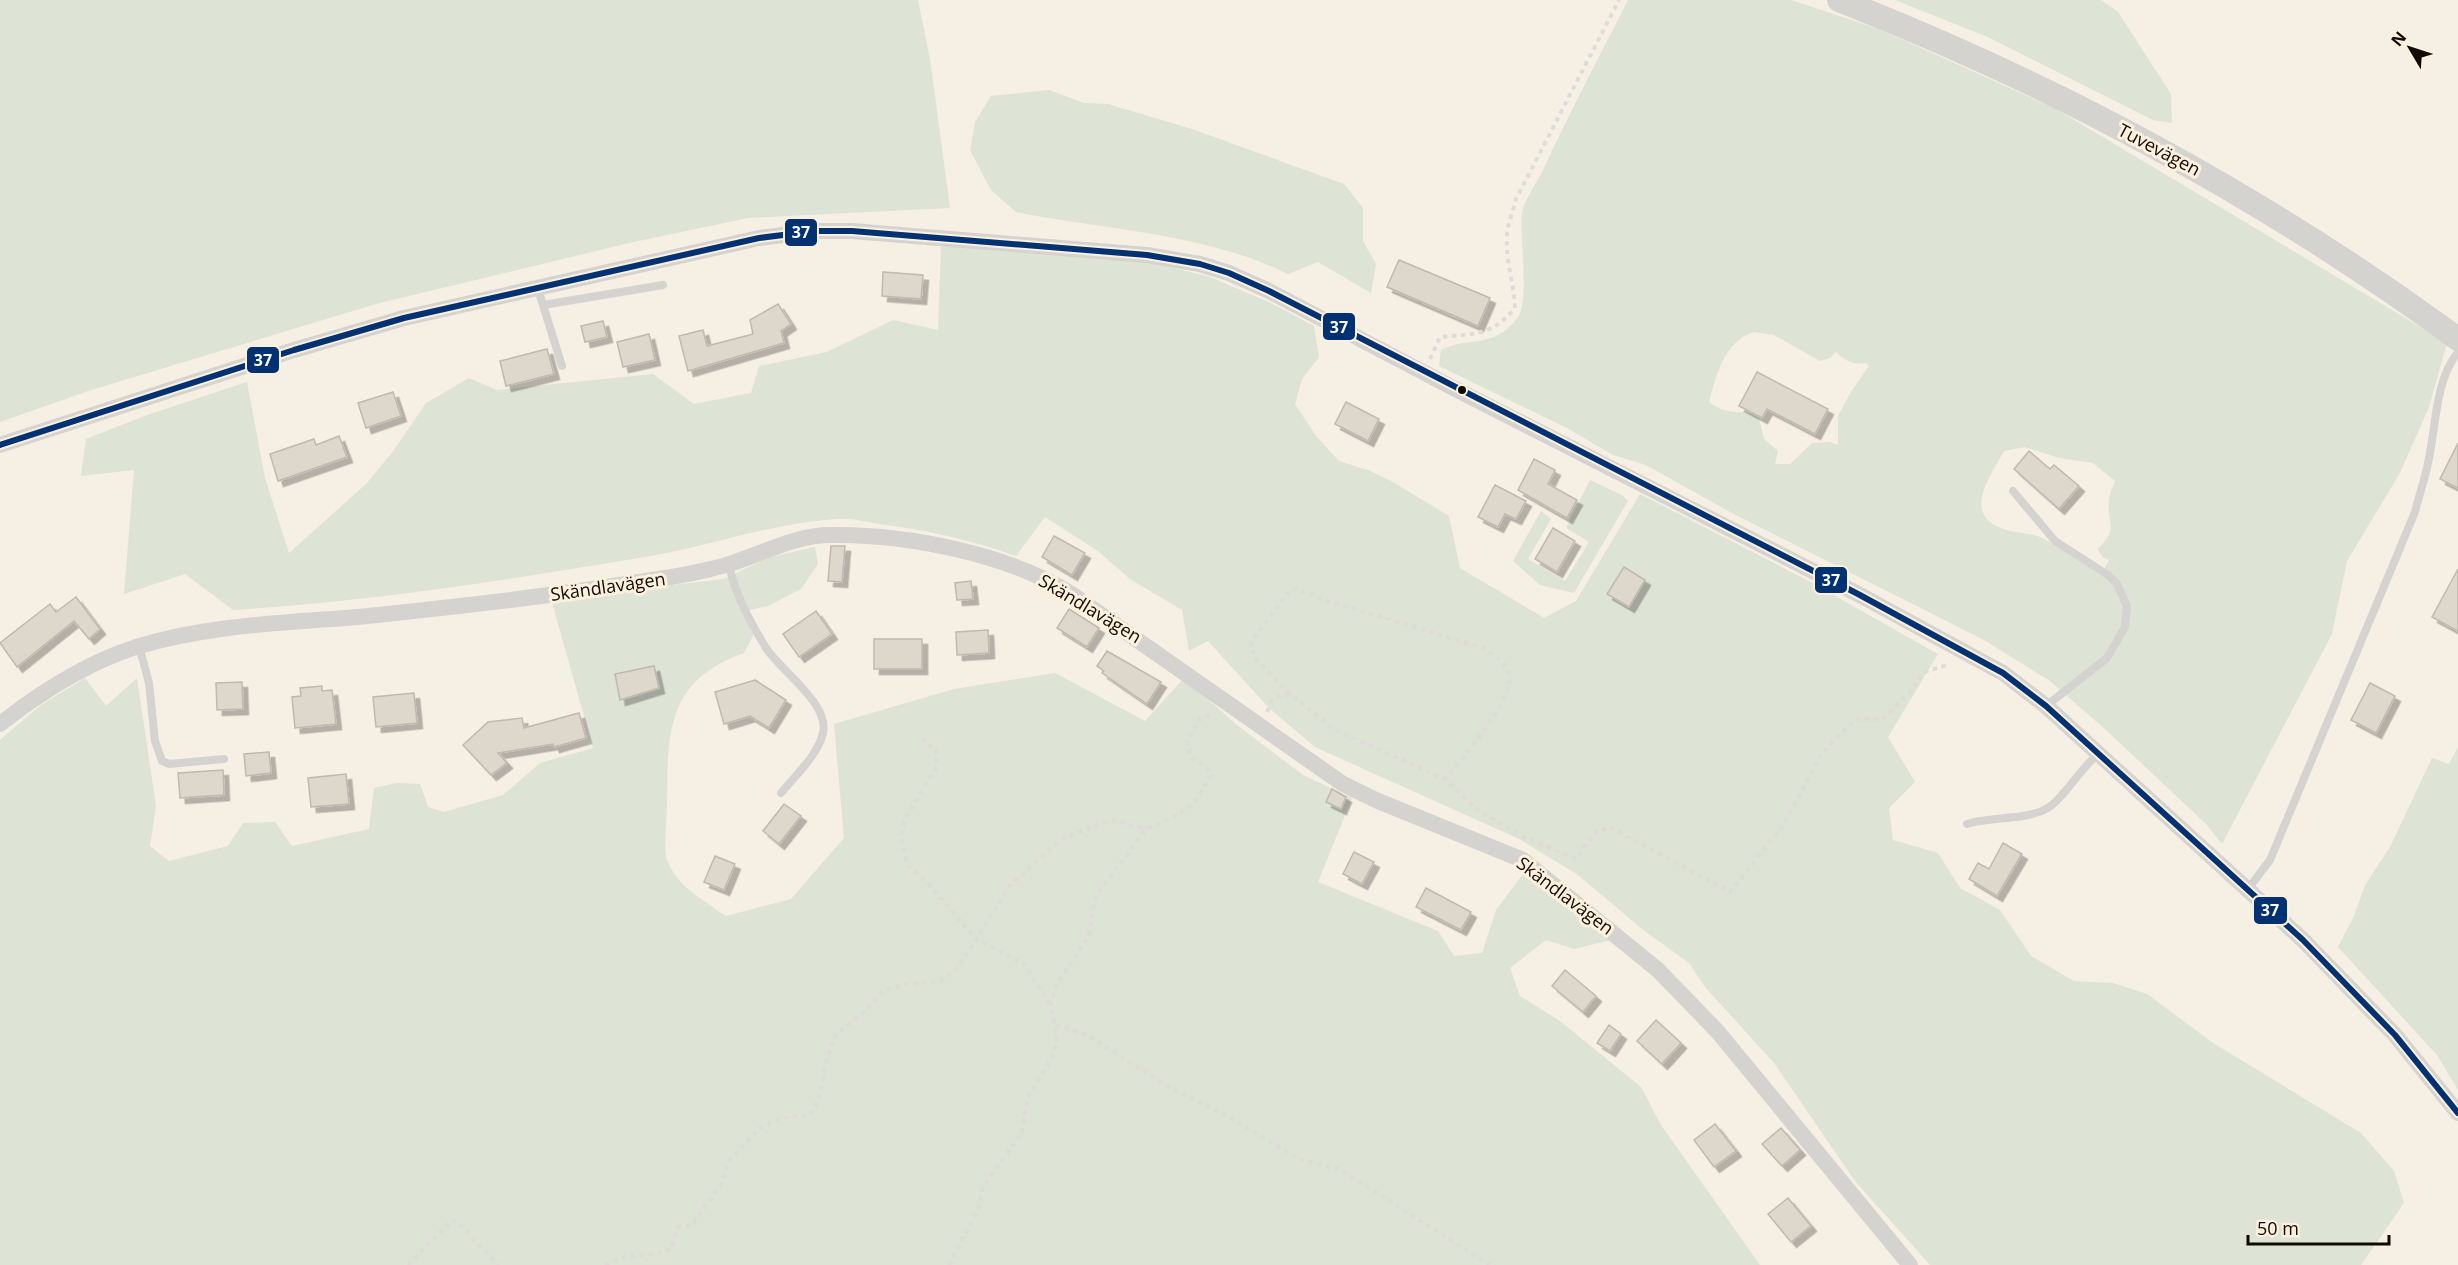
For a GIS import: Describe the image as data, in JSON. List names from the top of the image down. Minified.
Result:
{"streets":{"main road":["Tuvevägen"],"street":["Skändlavägen"]},"lines":["transit line 37"],"scale_bar":"50 m","north":"top left"}
